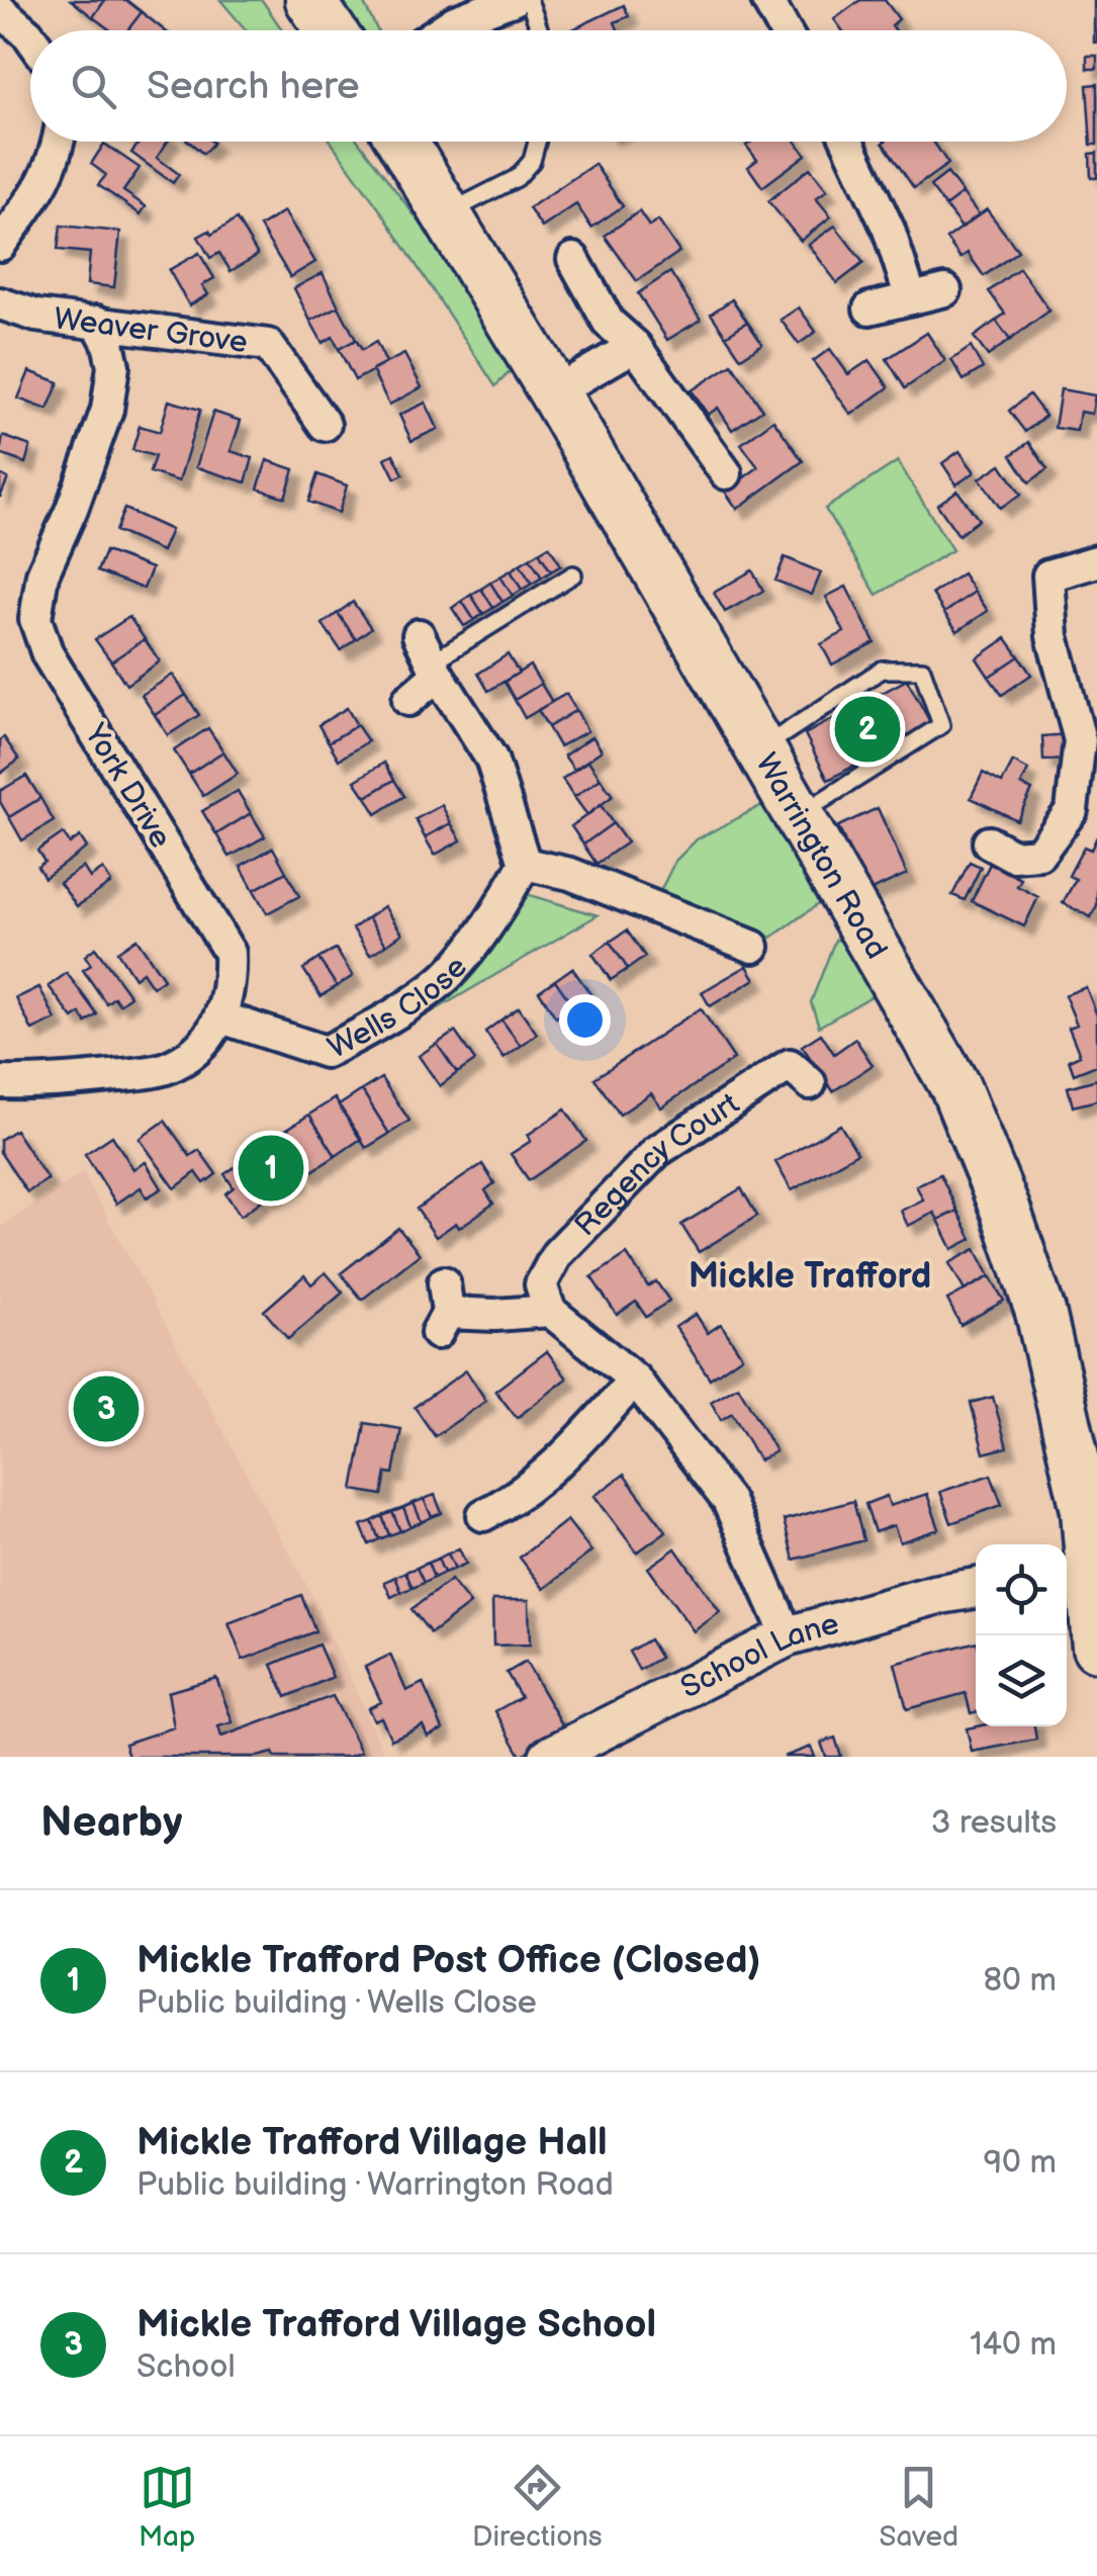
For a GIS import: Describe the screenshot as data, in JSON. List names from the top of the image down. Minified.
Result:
{"streets":{"main road":["Warrington Road"],"street":["Weaver Grove","York Drive","Wells Close","Regency Court","School Lane"]},"crossings":[["Weaver Grove","York Drive"],["York Drive","Wells Close"]],"districts":["Mickle Trafford"],"page":{"search":"Search here","pins":["2","1","3"],"heading":["Nearby","3 results"],"list":[{"mark":"1","name":"Mickle Trafford Post Office (Closed)","note":"Public building · Wells Close","value":"80 m"},{"mark":"2","name":"Mickle Trafford Village Hall","note":"Public building · Warrington Road","value":"90 m"},{"mark":"3","name":"Mickle Trafford Village School","note":"School","value":"140 m"}],"nav":["Map","Directions","Saved"]}}
